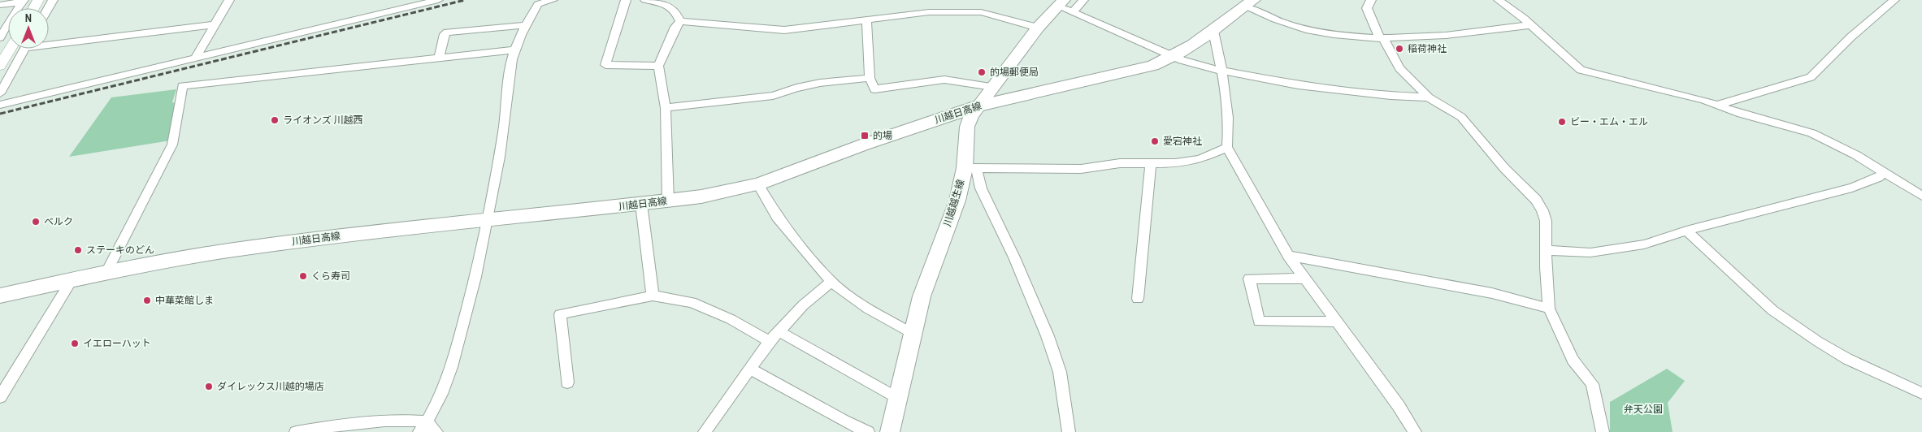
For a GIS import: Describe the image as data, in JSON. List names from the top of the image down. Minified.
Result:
{"streets":{"main road":["川越日高線","川越越生線"]},"crossings":[["川越日高線","川越越生線"]],"parks":["弁天公園"],"places":{"other":["稲荷神社","的場郵便局","ライオンズ 川越西","ビー・エム・エル","愛宕神社","ベルク","ステーキのどん","くら寿司","中華菜館しま","イエローハット","ダイレックス川越的場店"],"transit":["的場"]},"north":"top"}
